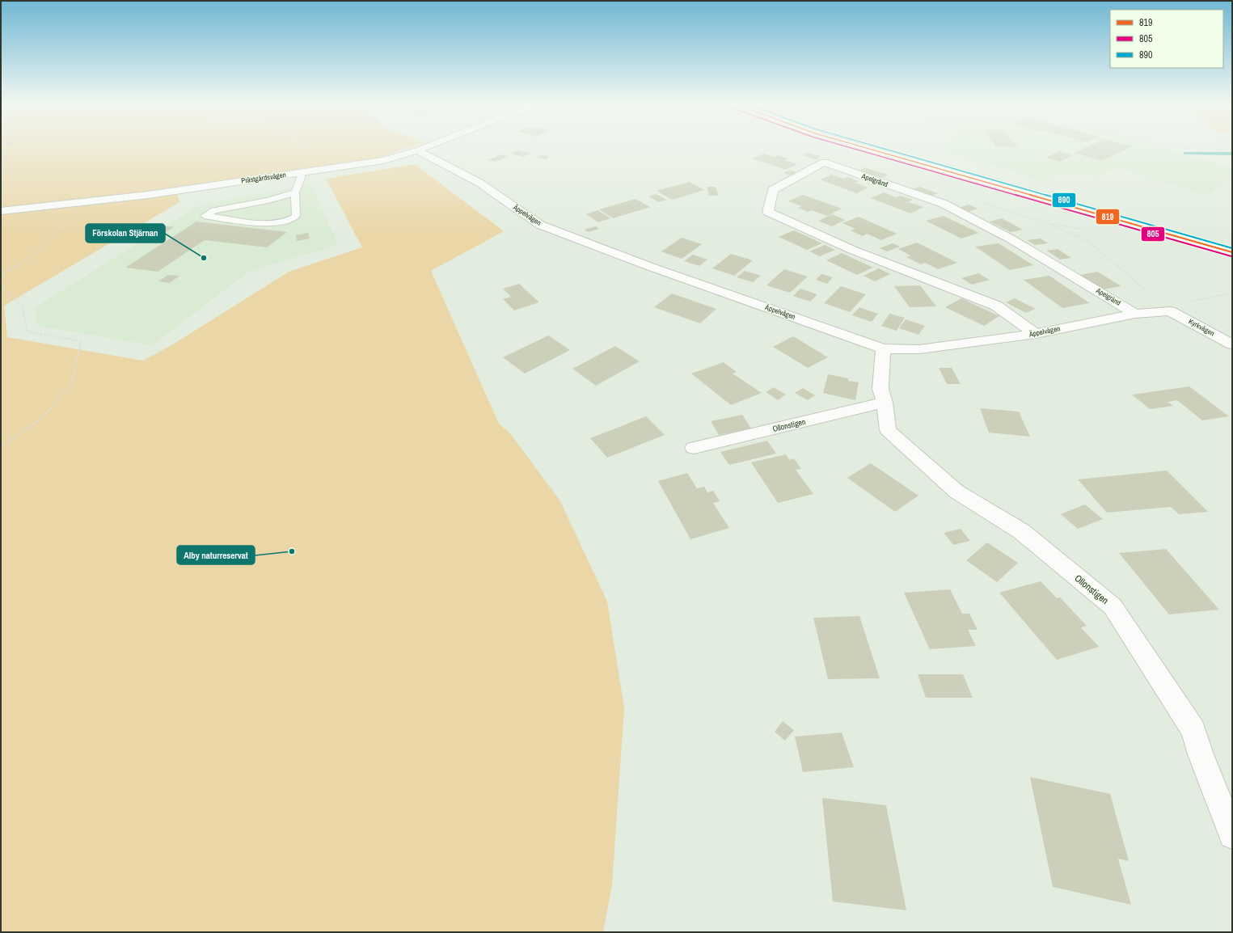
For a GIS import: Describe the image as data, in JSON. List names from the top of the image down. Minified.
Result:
{"streets":{"street":["Prästgårdsvägen","Apelgränd","Äppelvägen","Kyrkvägen","Ollonstigen"]},"crossings":[["Prästgårdsvägen","Äppelvägen"],["Apelgränd","Äppelvägen"],["Äppelvägen","Kyrkvägen"],["Äppelvägen","Ollonstigen"]],"places":["Förskolan Stjärnan","Alby naturreservat"],"lines":["transit line 819","transit line 805","transit line 890"],"legend":["819","805","890"]}
